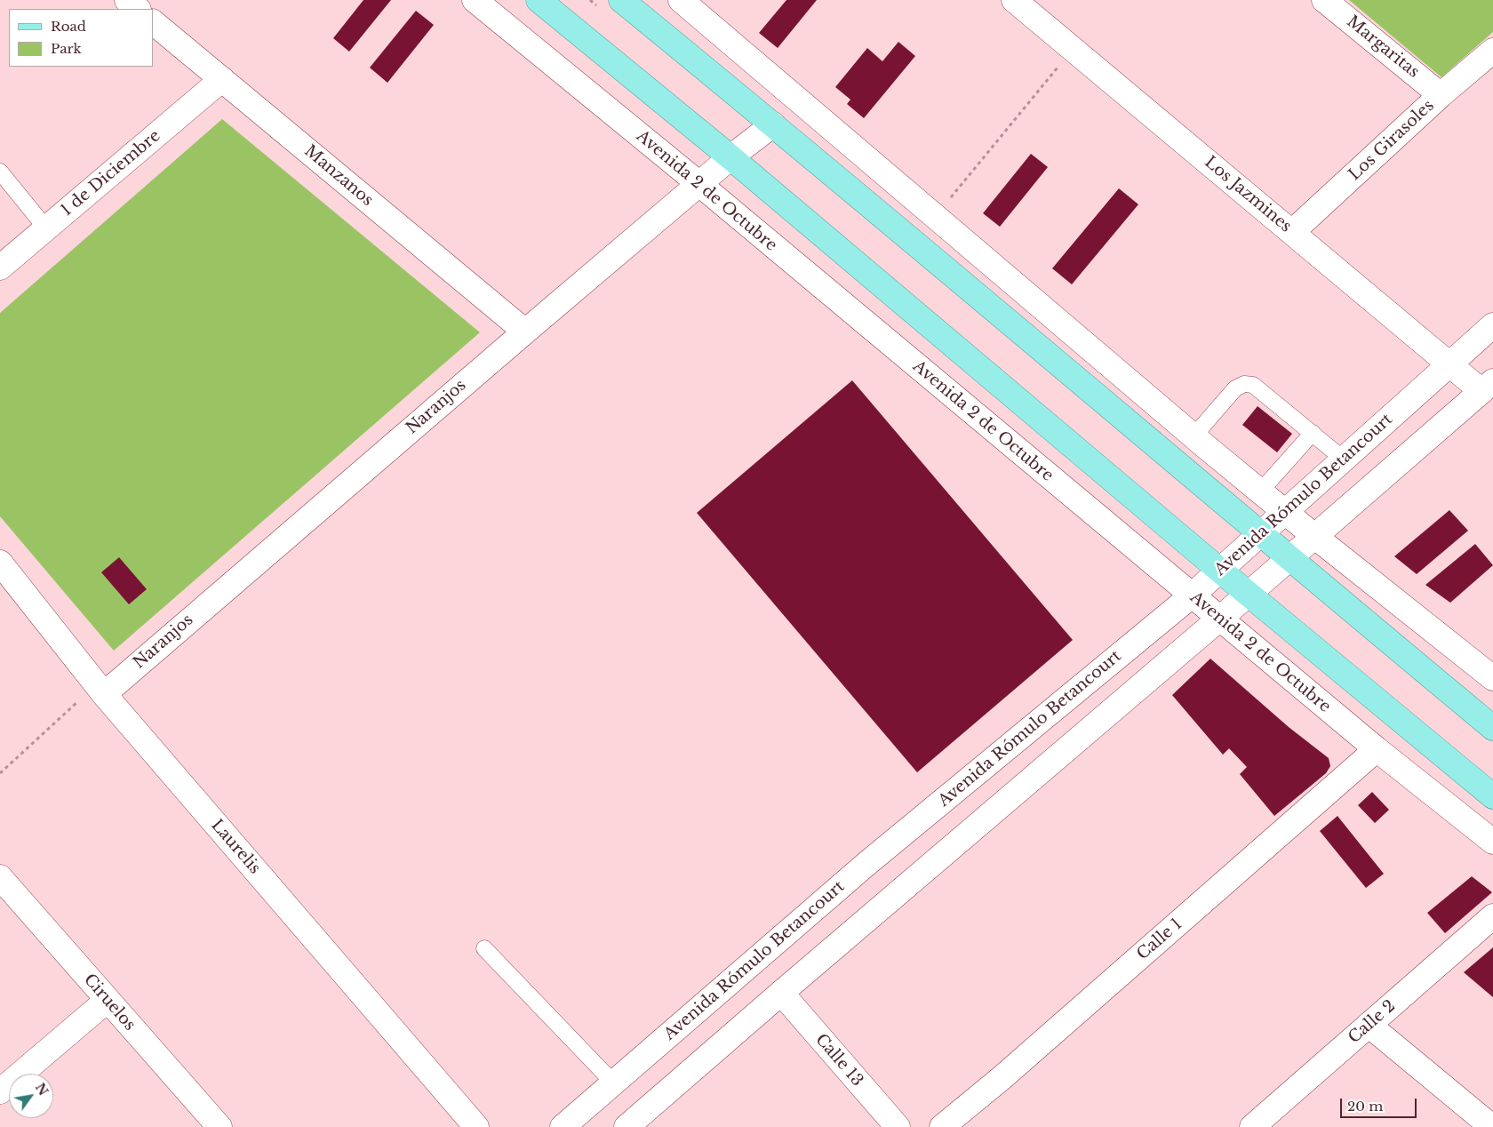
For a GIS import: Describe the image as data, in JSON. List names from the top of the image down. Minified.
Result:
{"streets":{"street":["Margaritas","Los Girasoles","1 de Diciembre","Manzanos","Avenida 2 de Octubre","Los Jazmines","Naranjos","Avenida Rómulo Betancourt","Laurelis","Calle 1","Ciruelos","Calle 2","Calle 13"]},"crossings":[["Margaritas","Los Girasoles"],["Los Girasoles","Los Jazmines"],["1 de Diciembre","Manzanos"],["Manzanos","Naranjos"],["Avenida 2 de Octubre","Naranjos"],["Avenida 2 de Octubre","Avenida Rómulo Betancourt"],["Avenida 2 de Octubre","Calle 1"],["Los Jazmines","Avenida Rómulo Betancourt"],["Naranjos","Laurelis"]],"legend":["Road","Park"],"scale_bar":"20 m","north":"top right"}
